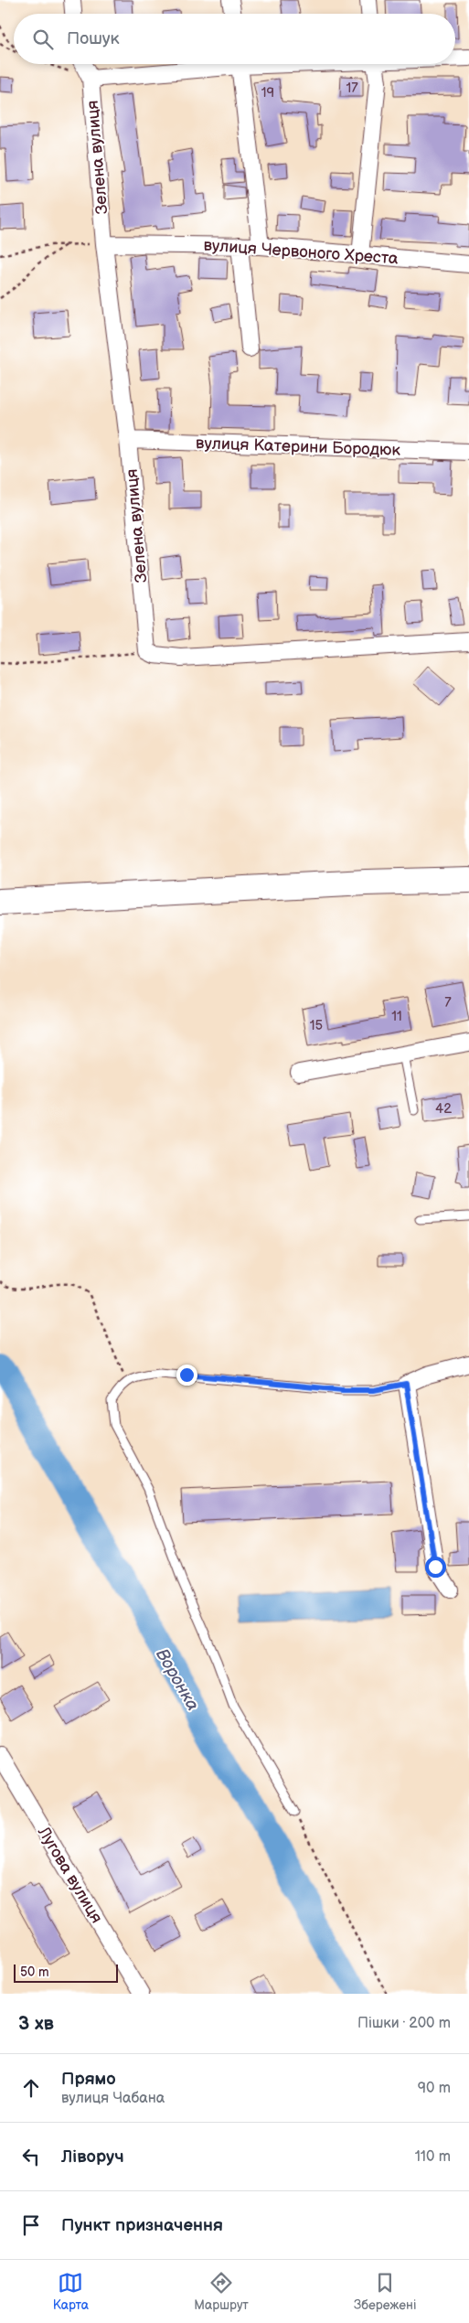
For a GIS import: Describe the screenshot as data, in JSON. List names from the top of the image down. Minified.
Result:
{"streets":{"street":["Зелена вулиця","вулиця Червоного Хреста","вулиця Катерини Бородюк","Лугова вулиця"]},"crossings":[["Зелена вулиця","вулиця Червоного Хреста"],["Зелена вулиця","вулиця Катерини Бородюк"]],"water":["Воронка"],"house_numbers":["17","19","7","11","15","42"],"scale_bar":"50 m","page":{"search":"Пошук","scale":"50 m","heading":["3 хв","Пішки · 200 m"],"list":[["Прямо","вулиця Чабана","90 m"],["Ліворуч","110 m"],"Пункт призначення"],"nav":["Карта","Маршрут","Збережені"]}}
